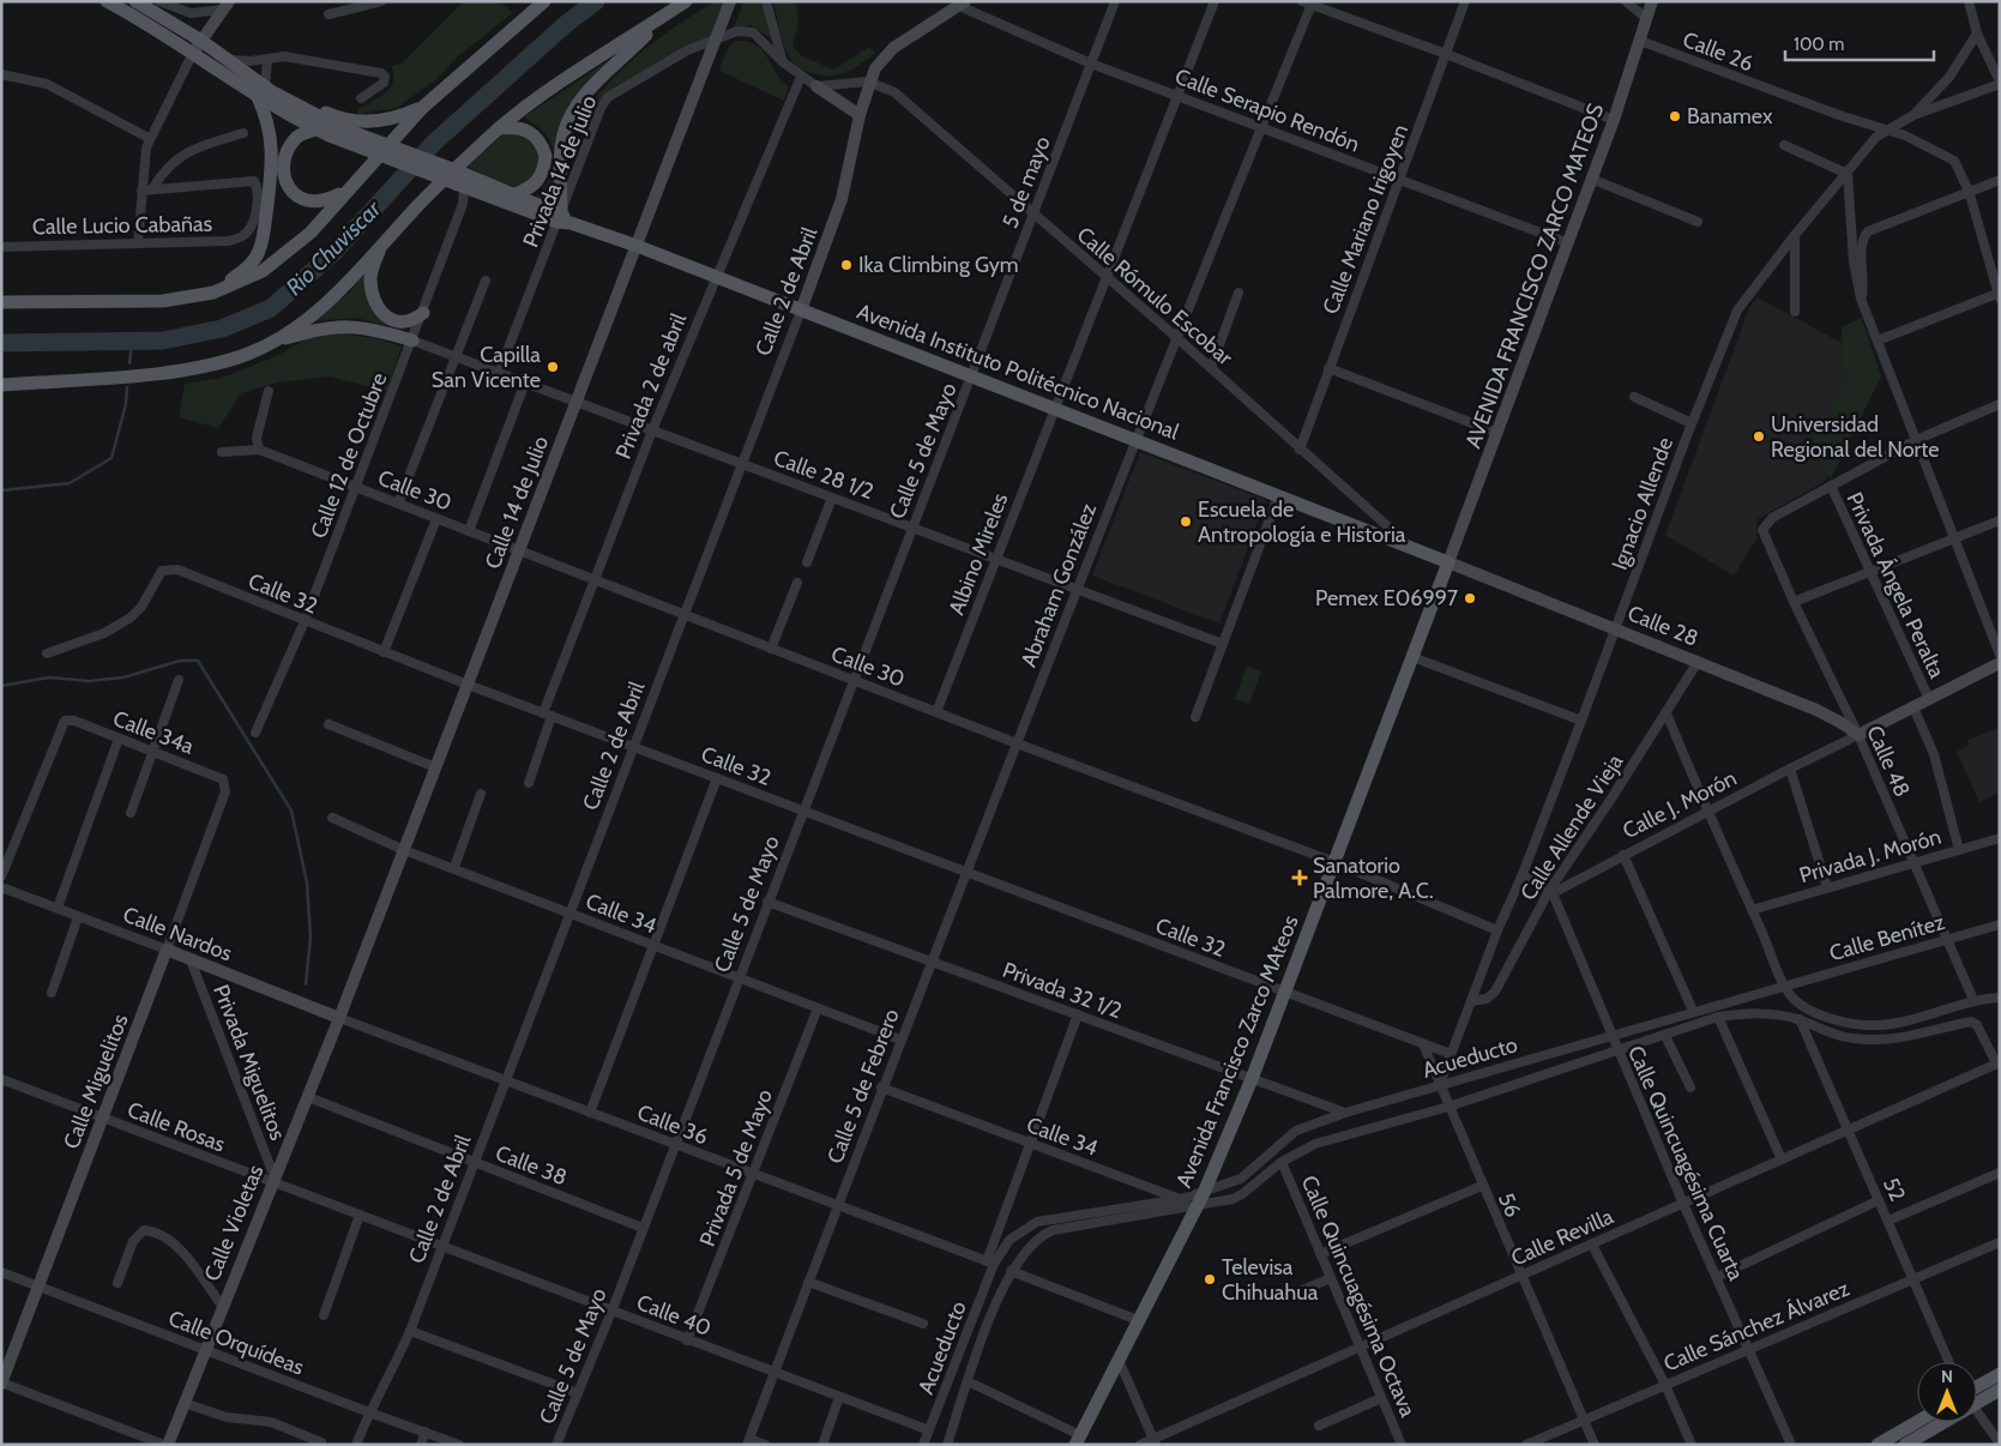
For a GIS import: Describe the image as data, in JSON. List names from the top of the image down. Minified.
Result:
{"streets":{"main road":["Avenida Instituto Politécnico Nacional","Avenida Francisco Zarco MAteos"],"street":["Calle 26","Calle Serapio Rendón","Privada 14 de julio","5 de mayo","Calle Mariano Irigoyen","Calle Lucio Cabañas","AVENIDA FRANCISCO ZARCO MATEOS","Calle 2 de Abril","Calle Rómulo Escobar","Privada 2 de abril","Calle 5 de Mayo","Calle 12 de Octubre","Calle 28 1/2","Calle 30","Calle 14 de Julio","Ignacio Allende","Albino Mireles","Abraham González","Privada Ángela Peralta","Calle 32","Calle 28","Calle 34a","Calle 48","Calle J. Morón","Calle Allende Vieja","Privada J. Morón","Calle 34","Calle Nardos","Calle Benítez","Privada 32 1/2","Acueducto","Privada Miguelitos","Calle Miguelitos","Calle 5 de Febrero","Calle 36","Calle Rosas","Calle Quincuagésima Cuarta","Calle 38","Privada 5 de Mayo","52","56","Calle Violetas","Calle Revilla","Calle Quincuagésima Octava","Calle 40","Calle Sánchez Álvarez","Calle Orquídeas"]},"crossings":[["Calle 26","AVENIDA FRANCISCO ZARCO MATEOS"],["Calle 26","Ignacio Allende"],["Calle Serapio Rendón","5 de mayo"],["Calle Serapio Rendón","Calle Mariano Irigoyen"],["Calle Serapio Rendón","AVENIDA FRANCISCO ZARCO MATEOS"],["Calle Serapio Rendón","Calle 2 de Abril"],["Calle Serapio Rendón","Albino Mireles"],["Calle Serapio Rendón","Abraham González"],["Privada 14 de julio","Avenida Instituto Politécnico Nacional"],["Privada 14 de julio","Calle 28 1/2"],["Privada 14 de julio","Calle 14 de Julio"],["5 de mayo","Calle Rómulo Escobar"],["5 de mayo","Avenida Instituto Politécnico Nacional"],["5 de mayo","Calle 5 de Mayo"],["Calle Mariano Irigoyen","Calle Rómulo Escobar"],["AVENIDA FRANCISCO ZARCO MATEOS","Avenida Instituto Politécnico Nacional"],["AVENIDA FRANCISCO ZARCO MATEOS","Calle 28"],["AVENIDA FRANCISCO ZARCO MATEOS","Avenida Francisco Zarco MAteos"],["Calle 2 de Abril","Calle Rómulo Escobar"],["Calle 2 de Abril","Avenida Instituto Politécnico Nacional"],["Calle 2 de Abril","Calle 28 1/2"],["Calle 2 de Abril","Calle 30"],["Calle 2 de Abril","Calle 32"],["Calle 2 de Abril","Calle 34"],["Calle 2 de Abril","Calle 36"],["Calle 2 de Abril","Calle 38"],["Calle 2 de Abril","Calle 40"],["Calle 2 de Abril","Calle Orquídeas"],["Calle Rómulo Escobar","Avenida Instituto Politécnico Nacional"],["Calle Rómulo Escobar","Albino Mireles"],["Calle Rómulo Escobar","Abraham González"],["Avenida Instituto Politécnico Nacional","Privada 2 de abril"],["Avenida Instituto Politécnico Nacional","Calle 5 de Mayo"],["Avenida Instituto Politécnico Nacional","Calle 12 de Octubre"],["Avenida Instituto Politécnico Nacional","Calle 14 de Julio"],["Avenida Instituto Politécnico Nacional","Albino Mireles"],["Avenida Instituto Politécnico Nacional","Abraham González"],["Avenida Instituto Politécnico Nacional","Calle 28"],["Avenida Instituto Politécnico Nacional","Avenida Francisco Zarco MAteos"],["Privada 2 de abril","Calle 28 1/2"],["Privada 2 de abril","Calle 30"],["Privada 2 de abril","Calle 32"],["Calle 5 de Mayo","Calle 28 1/2"],["Calle 5 de Mayo","Calle 30"],["Calle 5 de Mayo","Calle 32"],["Calle 5 de Mayo","Calle 34"],["Calle 5 de Mayo","Privada 32 1/2"],["Calle 5 de Mayo","Calle 36"],["Calle 5 de Mayo","Calle 38"],["Calle 5 de Mayo","Calle 40"],["Calle 12 de Octubre","Calle 28 1/2"],["Calle 12 de Octubre","Calle 30"],["Calle 12 de Octubre","Calle 32"],["Calle 28 1/2","Calle 14 de Julio"],["Calle 28 1/2","Albino Mireles"],["Calle 28 1/2","Abraham González"],["Calle 30","Calle 14 de Julio"],["Calle 30","Ignacio Allende"],["Calle 30","Albino Mireles"],["Calle 30","Abraham González"],["Calle 30","Avenida Francisco Zarco MAteos"],["Calle 30","Calle 5 de Febrero"],["Calle 14 de Julio","Calle 32"],["Calle 14 de Julio","Calle 34"],["Calle 14 de Julio","Calle Nardos"],["Calle 14 de Julio","Calle 36"],["Calle 14 de Julio","Calle Violetas"],["Ignacio Allende","Calle 28"],["Abraham González","Calle 5 de Febrero"],["Privada Ángela Peralta","Calle 48"],["Calle 32","Avenida Francisco Zarco MAteos"],["Calle 32","Calle 5 de Febrero"],["Calle 32","56"],["Calle 28","Calle 48"],["Calle 28","Calle J. Morón"],["Calle 28","Calle Allende Vieja"],["Calle 28","Avenida Francisco Zarco MAteos"],["Calle 34a","Calle Miguelitos"],["Calle 48","Calle J. Morón"],["Calle 48","Privada J. Morón"],["Calle 48","Calle Benítez"],["Calle J. Morón","Calle Allende Vieja"],["Calle J. Morón","Calle Quincuagésima Cuarta"],["Calle Allende Vieja","Calle Quincuagésima Cuarta"],["Calle 34","Avenida Francisco Zarco MAteos"],["Calle 34","Acueducto"],["Calle 34","Calle 5 de Febrero"],["Calle 34","Privada 5 de Mayo"],["Calle Nardos","Privada Miguelitos"],["Calle Nardos","Calle Miguelitos"],["Calle Nardos","Calle 36"],["Calle Nardos","Calle Violetas"],["Calle Benítez","Acueducto"],["Privada 32 1/2","Avenida Francisco Zarco MAteos"],["Privada 32 1/2","Acueducto"],["Privada 32 1/2","Calle 5 de Febrero"],["Avenida Francisco Zarco MAteos","Acueducto"],["Acueducto","Calle 36"],["Acueducto","Calle Quincuagésima Cuarta"],["Acueducto","52"],["Acueducto","56"],["Acueducto","Calle Revilla"],["Acueducto","Calle Quincuagésima Octava"],["Acueducto","Calle 40"],["Privada Miguelitos","Calle Rosas"],["Privada Miguelitos","Calle Violetas"],["Privada Miguelitos","Calle 40"],["Calle Miguelitos","Calle Rosas"],["Calle Miguelitos","Calle Orquídeas"],["Calle 5 de Febrero","Calle 36"],["Calle 5 de Febrero","Calle 40"],["Calle 36","Privada 5 de Mayo"],["Calle 36","Calle Violetas"],["Calle Rosas","Calle Violetas"],["Calle Rosas","Calle 40"],["Calle Quincuagésima Cuarta","Calle Revilla"],["Calle Quincuagésima Cuarta","Calle Sánchez Álvarez"],["Calle 38","Calle Violetas"],["Privada 5 de Mayo","Calle 40"],["52","Calle Revilla"],["52","Calle Sánchez Álvarez"],["56","Calle Revilla"],["56","Calle Sánchez Álvarez"],["Calle Violetas","Calle 40"],["Calle Violetas","Calle Orquídeas"],["Calle Revilla","Calle Quincuagésima Octava"]],"water":["Rio Chuviscar"],"places":{"other":["Banamex","Ika Climbing Gym","Capilla San Vicente","Universidad Regional del Norte","Escuela de Antropología e Historia","Pemex E06997","Televisa Chihuahua"],"health":["Sanatorio Palmore, A.C."]},"scale_bar":"100 m","north":"top"}
